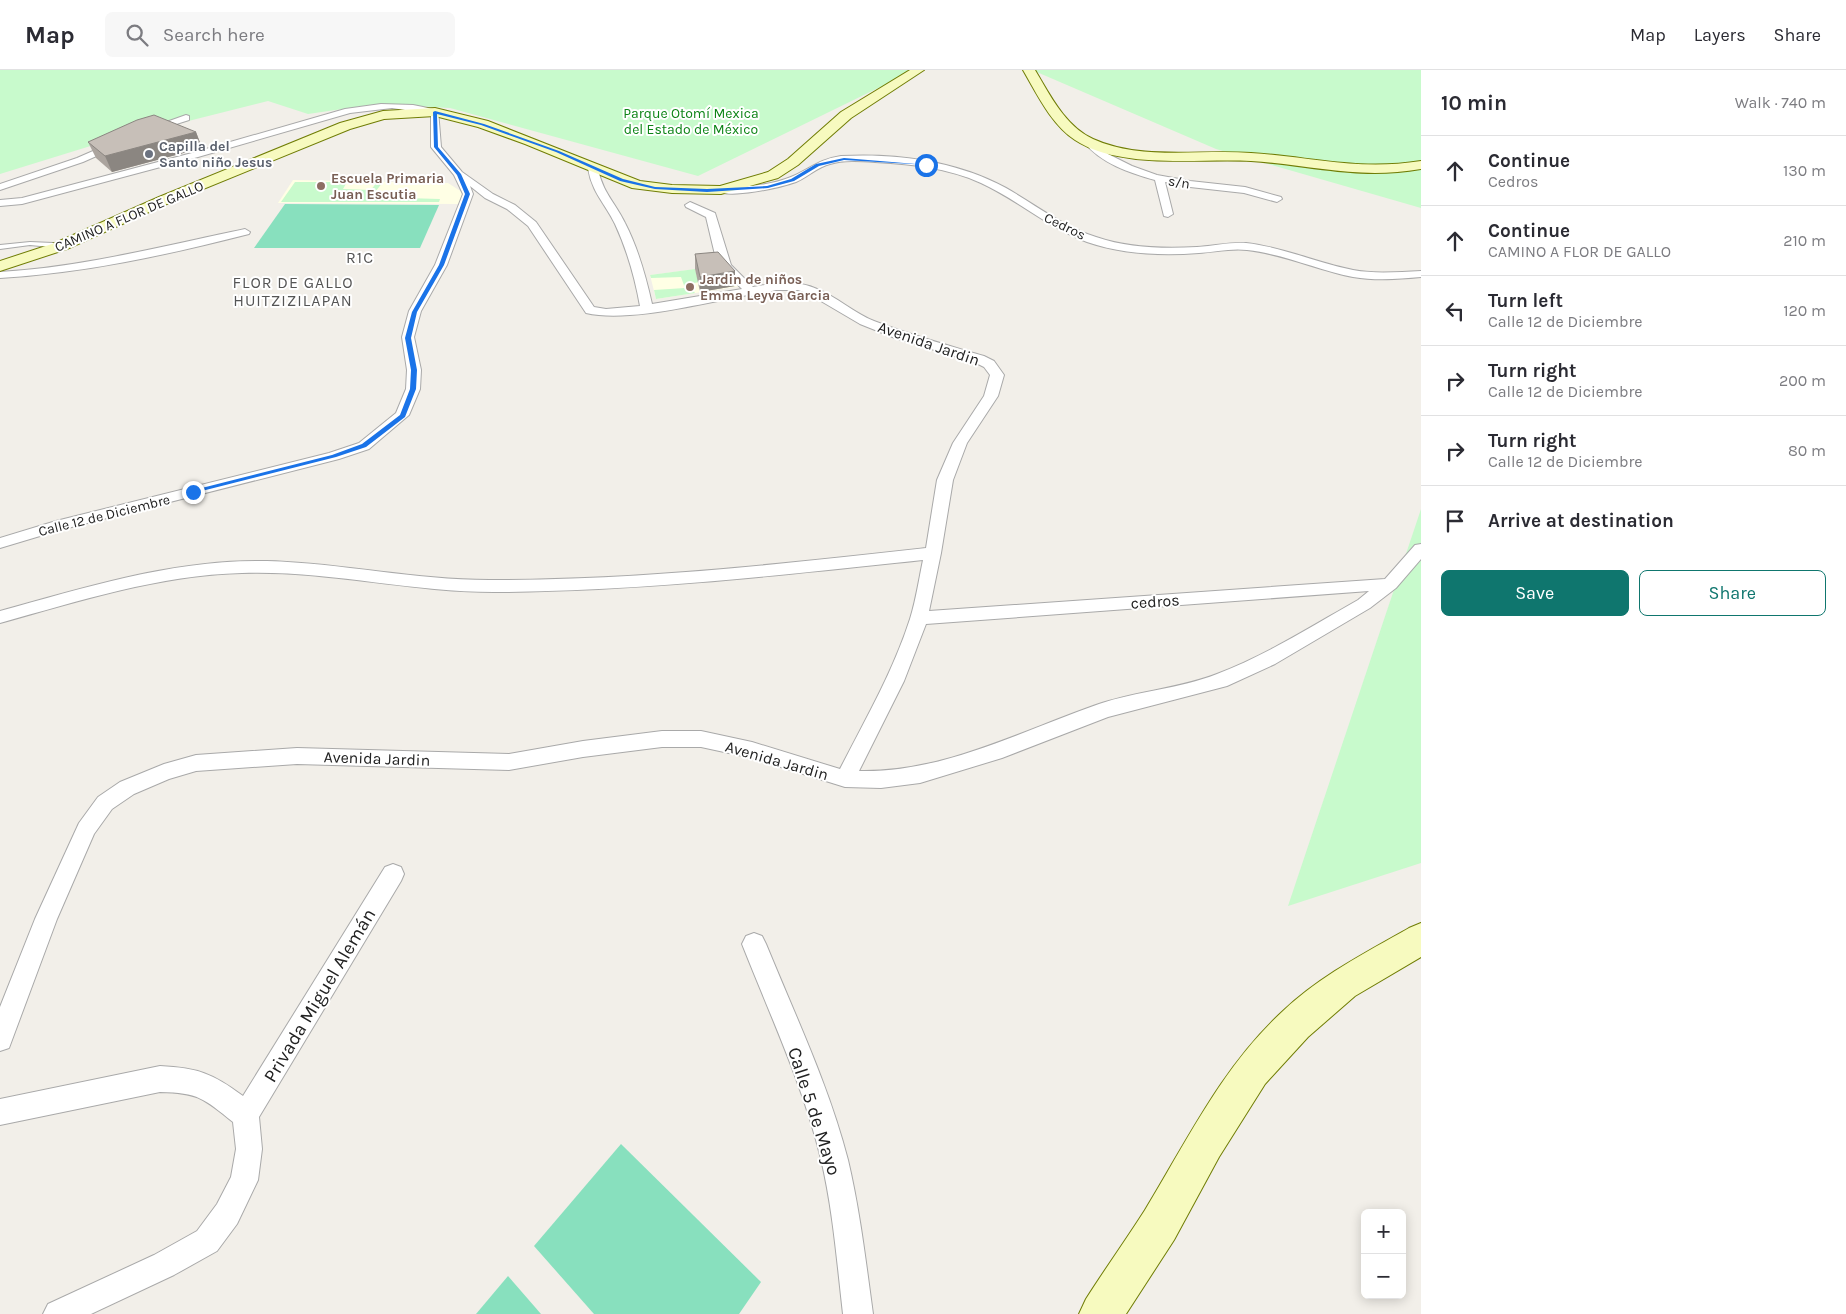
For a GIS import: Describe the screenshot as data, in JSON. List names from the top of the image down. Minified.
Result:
{"streets":{"street":["s/n","CAMINO A FLOR DE GALLO","Cedros","Avenida Jardin","Calle 12 de Diciembre","cedros","Privada Miguel Alemán","Calle 5 de Mayo"]},"crossings":[["CAMINO A FLOR DE GALLO","Cedros"],["CAMINO A FLOR DE GALLO","Calle 12 de Diciembre"],["Avenida Jardin","Calle 12 de Diciembre"],["Avenida Jardin","cedros"]],"districts":["R1C","FLOR DE GALLO HUITZIZILAPAN"],"parks":["Parque Otomí Mexica del Estado de México"],"places":["Capilla del Santo niño Jesus","Escuela Primaria Juan Escutia","Jardin de niños Emma Leyva Garcia"],"page":{"header":"Map","search":"Search here","nav":["Map","Layers","Share"],"heading":["10 min","Walk · 740 m"],"list":[["Continue","Cedros","130 m"],["Continue","CAMINO A FLOR DE GALLO","210 m"],["Turn left","Calle 12 de Diciembre","120 m"],["Turn right","Calle 12 de Diciembre","200 m"],["Turn right","Calle 12 de Diciembre","80 m"],"Arrive at destination"],"buttons":["Save","Share"],"map_buttons":["+","−"]}}
